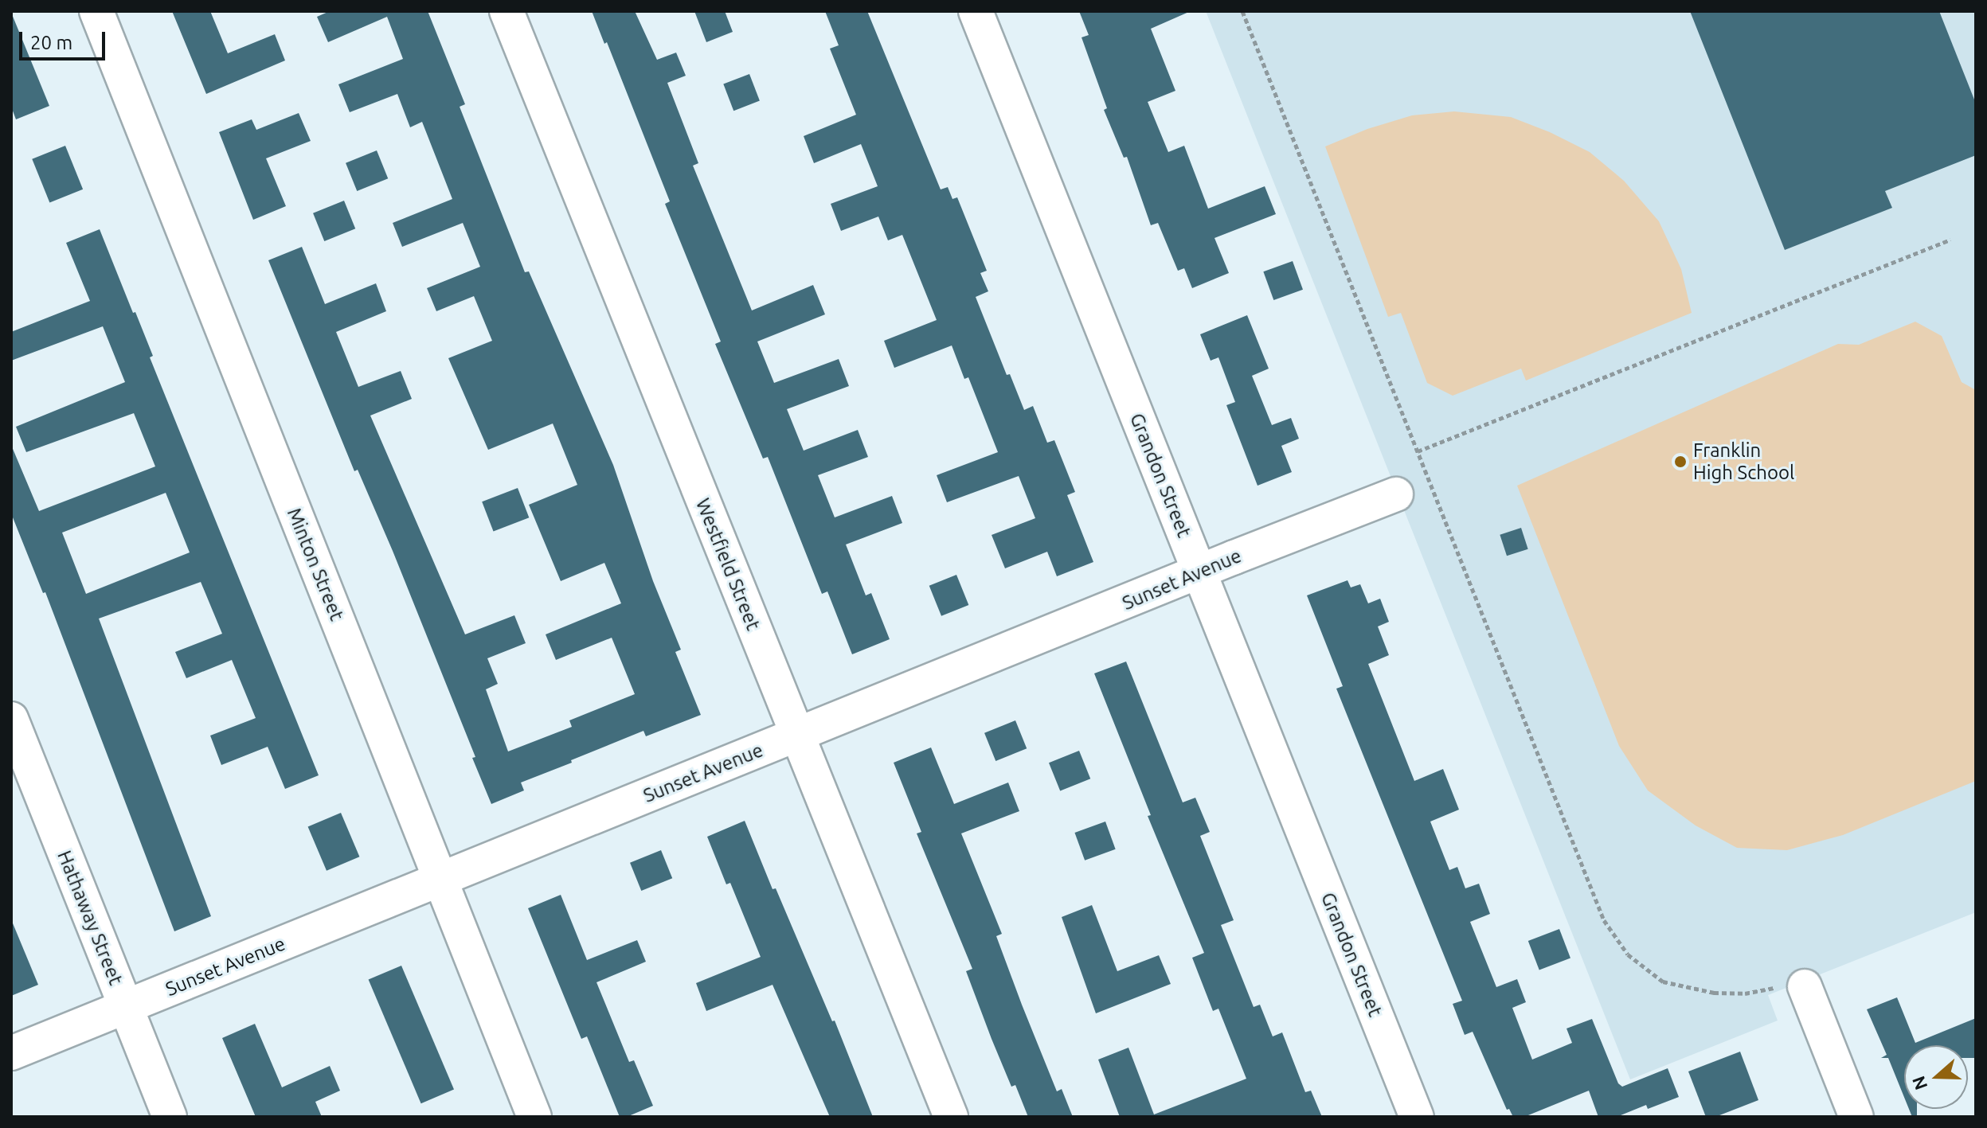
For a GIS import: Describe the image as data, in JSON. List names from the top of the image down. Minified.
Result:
{"streets":{"street":["Grandon Street","Minton Street","Westfield Street","Sunset Avenue","Hathaway Street"]},"crossings":[["Grandon Street","Sunset Avenue"],["Minton Street","Sunset Avenue"],["Westfield Street","Sunset Avenue"],["Sunset Avenue","Hathaway Street"]],"places":["Franklin High School"],"scale_bar":"20 m","north":"left"}
